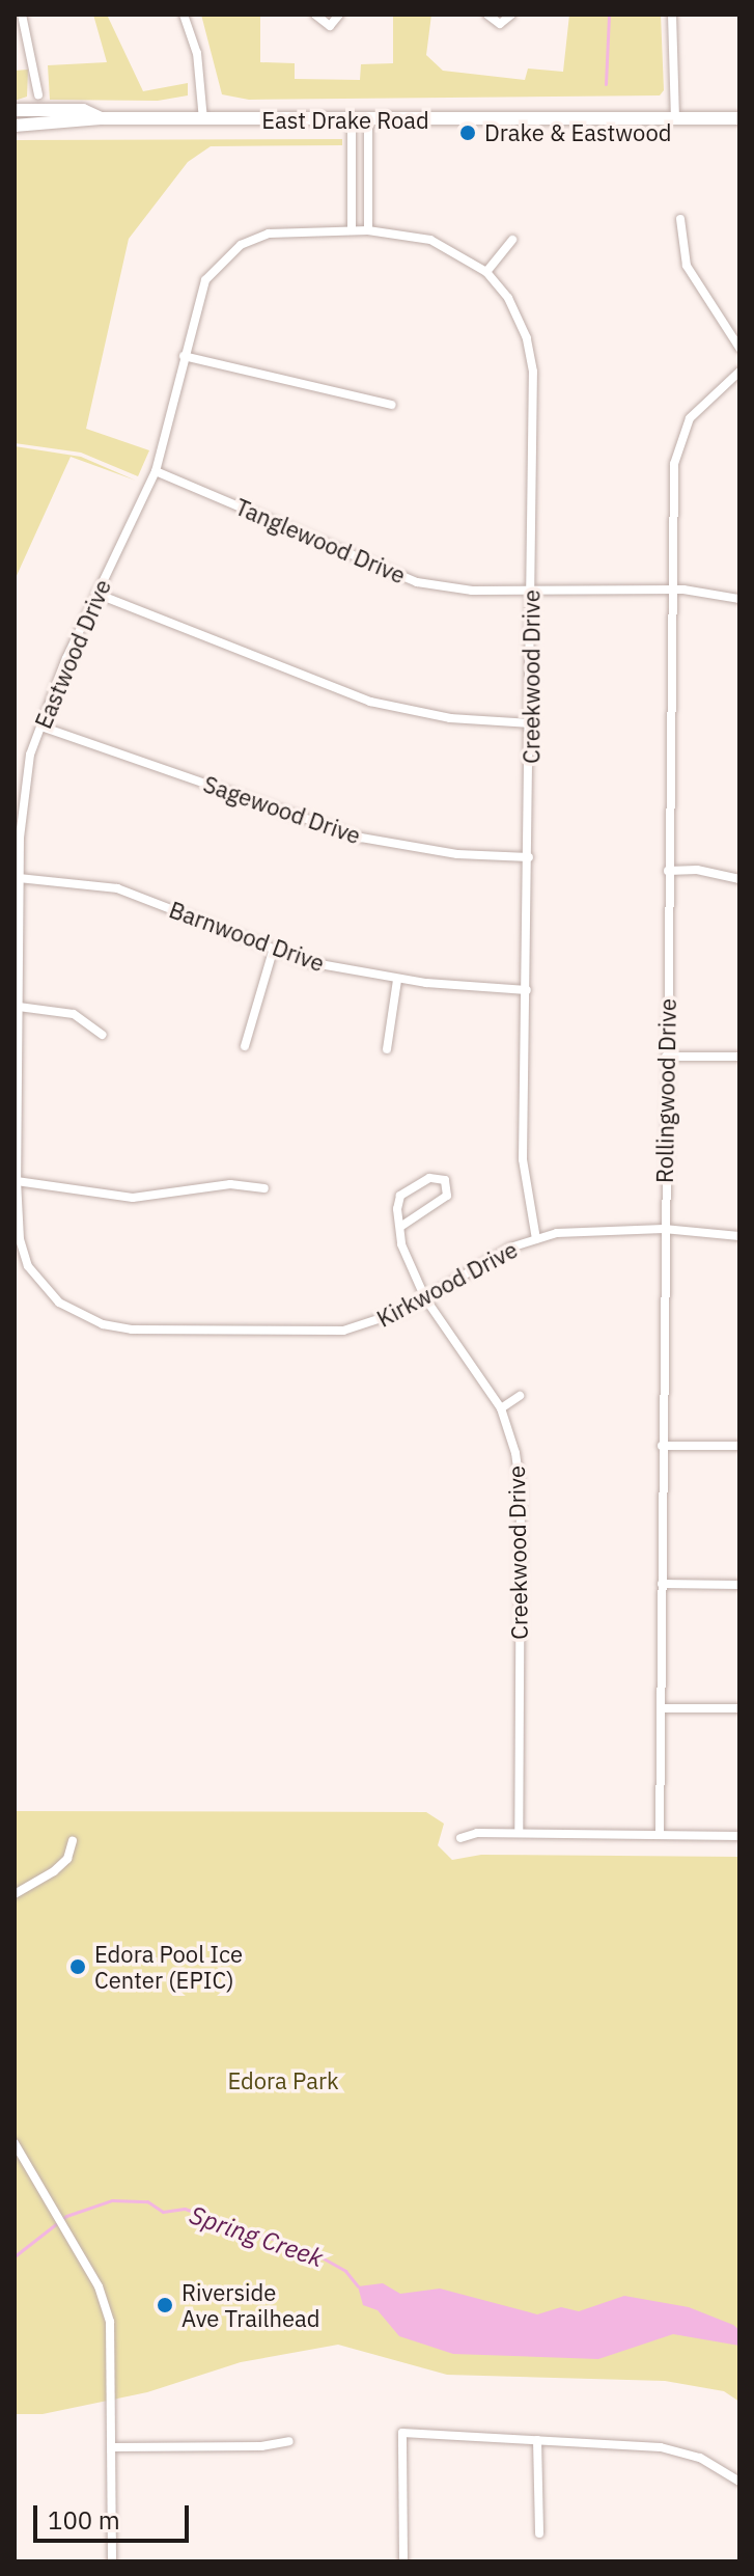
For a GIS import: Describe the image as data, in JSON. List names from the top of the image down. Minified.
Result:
{"streets":{"main road":["East Drake Road"],"street":["Tanglewood Drive","Eastwood Drive","Creekwood Drive","Sagewood Drive","Barnwood Drive","Rollingwood Drive","Kirkwood Drive"]},"crossings":[["Tanglewood Drive","Eastwood Drive"],["Tanglewood Drive","Creekwood Drive"],["Tanglewood Drive","Rollingwood Drive"],["Eastwood Drive","Creekwood Drive"],["Eastwood Drive","Sagewood Drive"],["Eastwood Drive","Barnwood Drive"],["Eastwood Drive","Kirkwood Drive"],["Creekwood Drive","Sagewood Drive"],["Creekwood Drive","Barnwood Drive"],["Creekwood Drive","Kirkwood Drive"],["Rollingwood Drive","Kirkwood Drive"]],"water":["Spring Creek"],"parks":["Edora Park"],"places":["Drake & Eastwood","Edora Pool Ice Center (EPIC)","Riverside Ave Trailhead"],"scale_bar":"100 m"}
